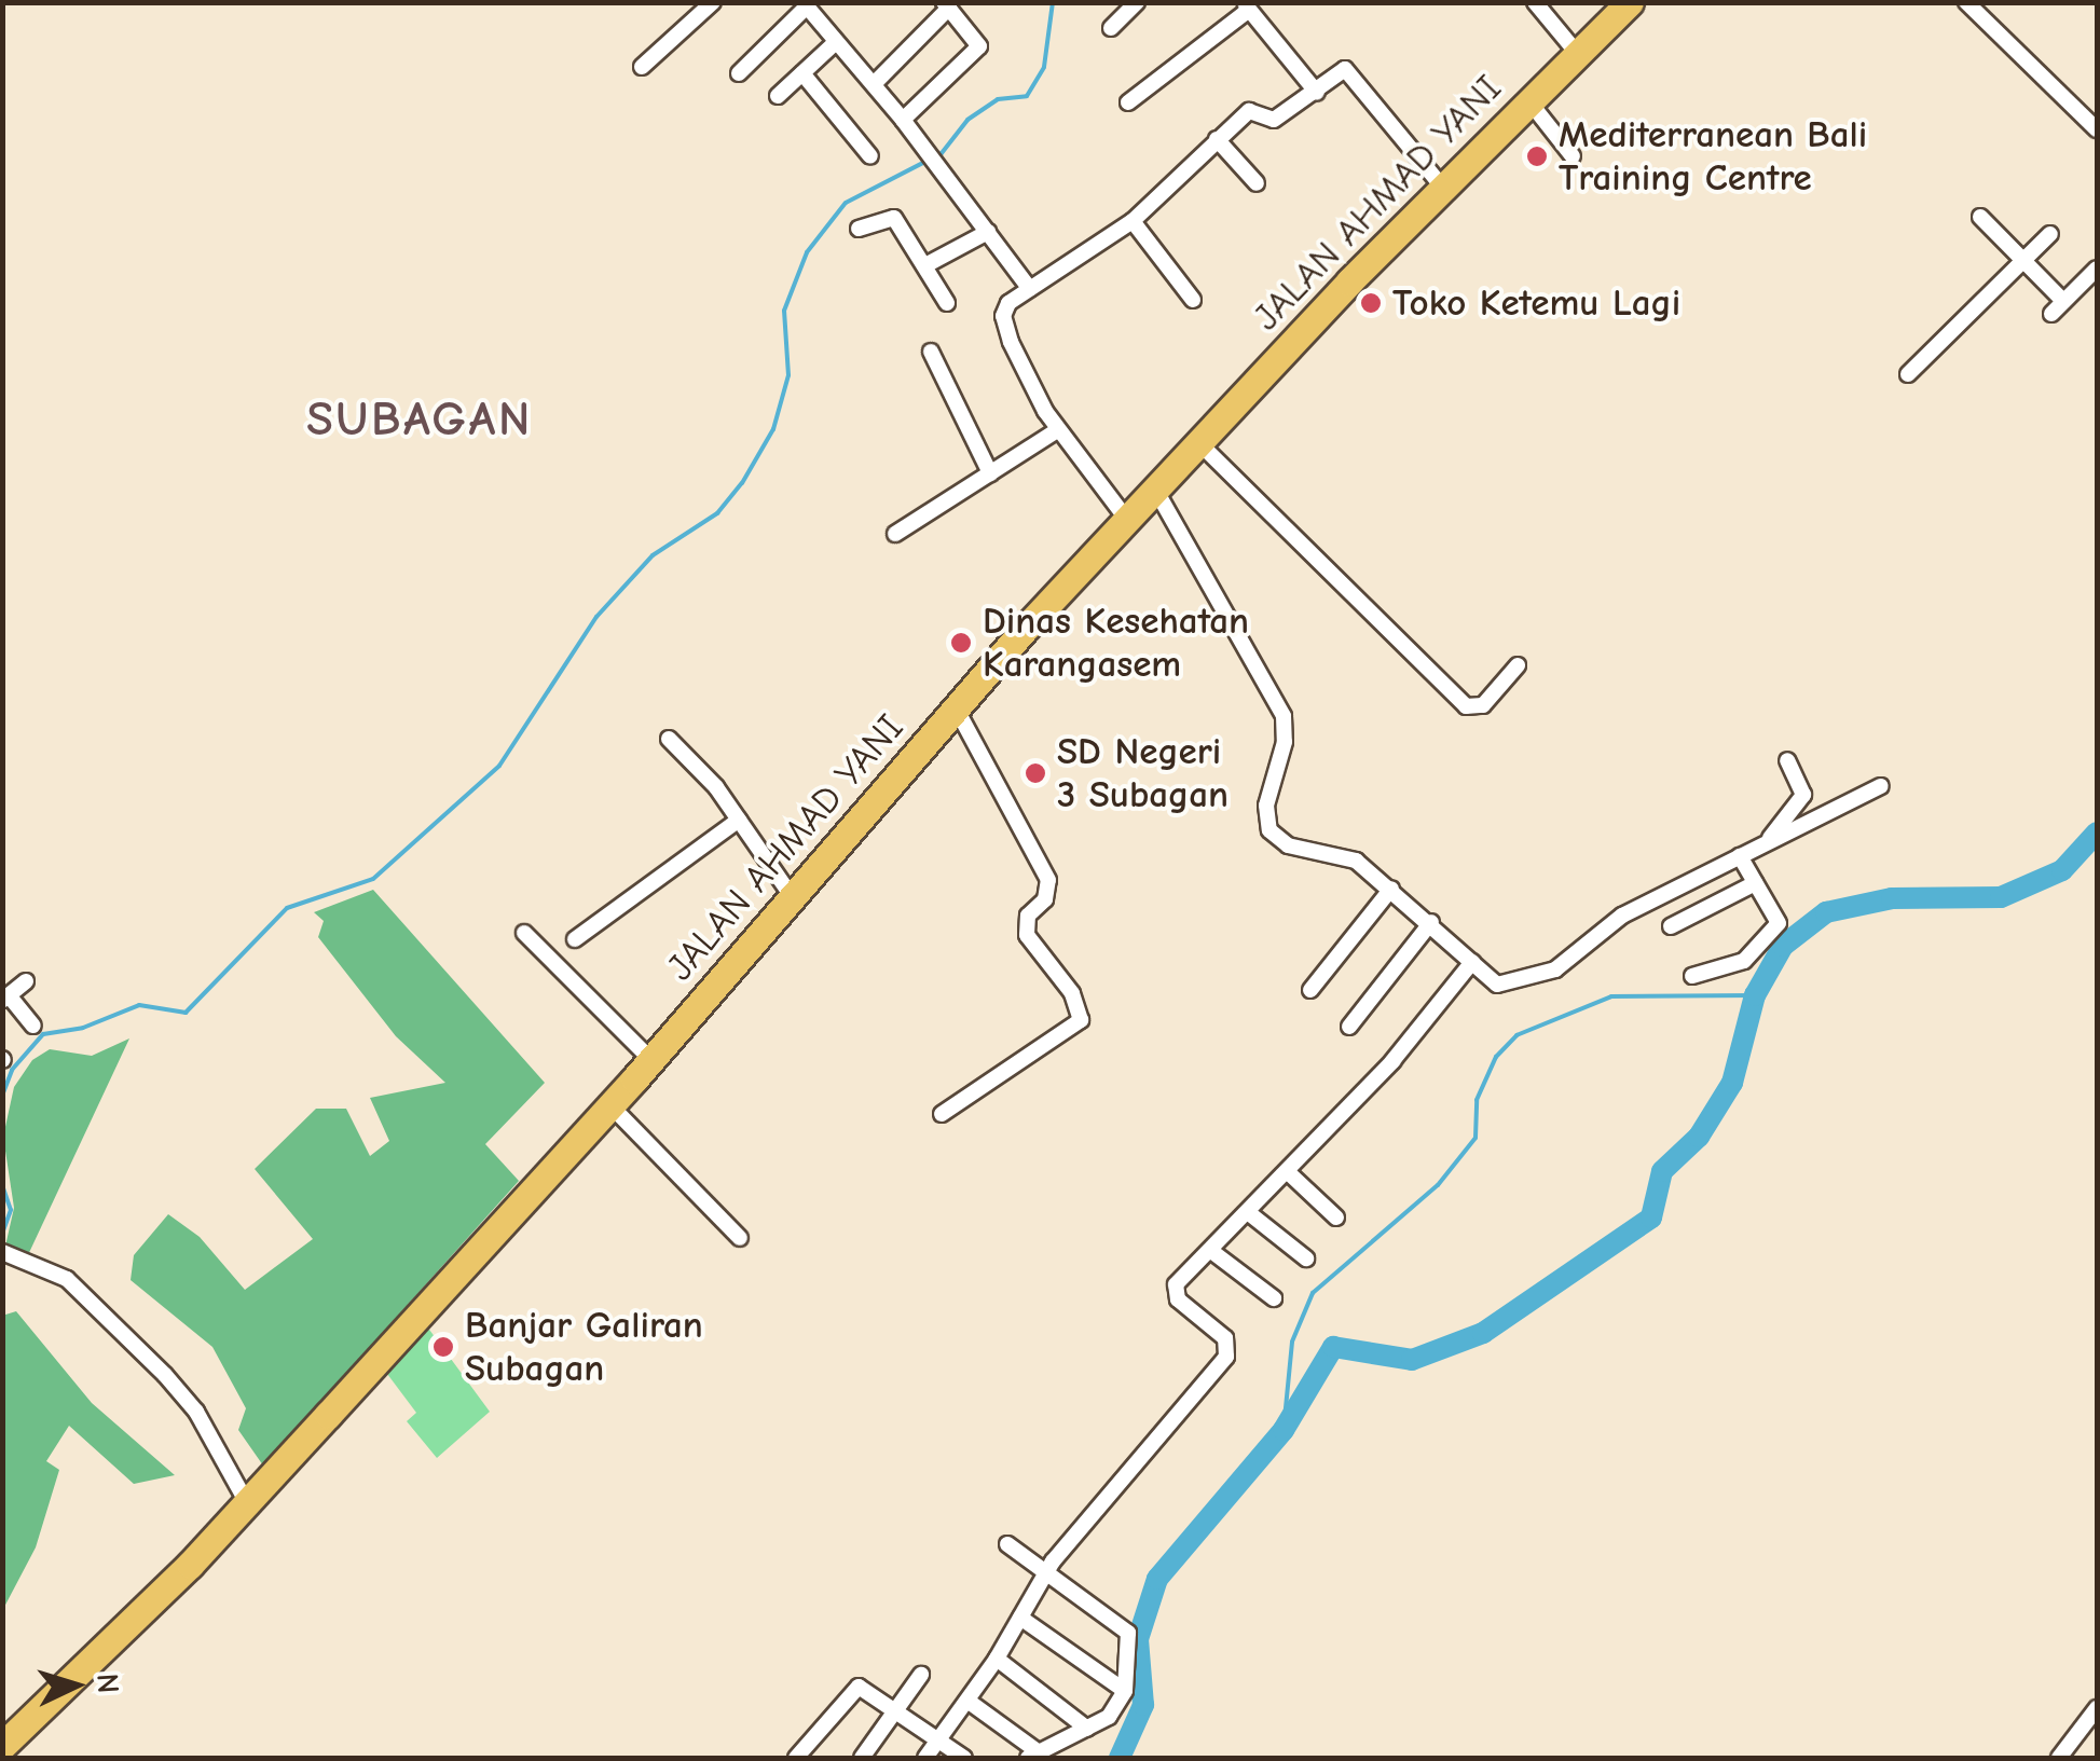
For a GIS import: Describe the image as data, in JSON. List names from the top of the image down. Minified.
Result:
{"streets":{"highway":["JALAN AHMAD YANI"]},"districts":["SUBAGAN"],"places":["Mediterranean Bali Training Centre","Toko Ketemu Lagi","Dinas Kesehatan Karangasem","SD Negeri 3 Subagan","Banjar Galiran Subagan"],"north":"right"}
